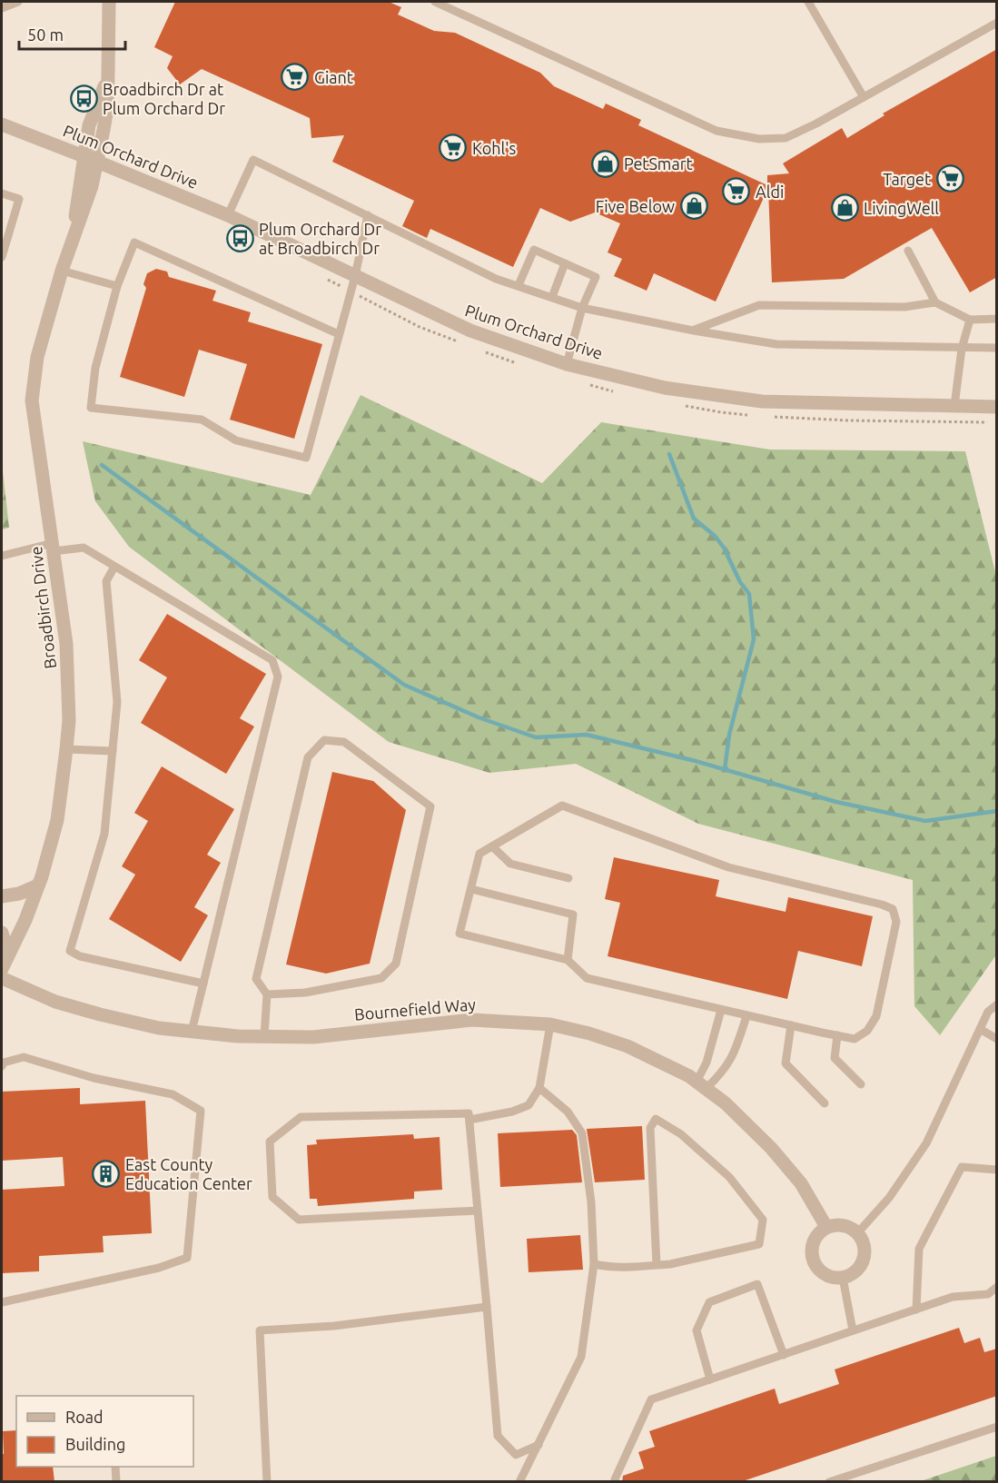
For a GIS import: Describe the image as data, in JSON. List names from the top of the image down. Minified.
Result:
{"streets":{"street":["Plum Orchard Drive","Broadbirch Drive","Bournefield Way"]},"crossings":[["Plum Orchard Drive","Broadbirch Drive"]],"places":{"supermarket":["Giant","Kohl's","Target","Aldi"],"bus stop":["Broadbirch Dr at Plum Orchard Dr","Plum Orchard Dr at Broadbirch Dr"],"shop":["PetSmart","Five Below","LivingWell"],"building":["East County Education Center"]},"legend":["Road","Building"],"scale_bar":"50 m"}
